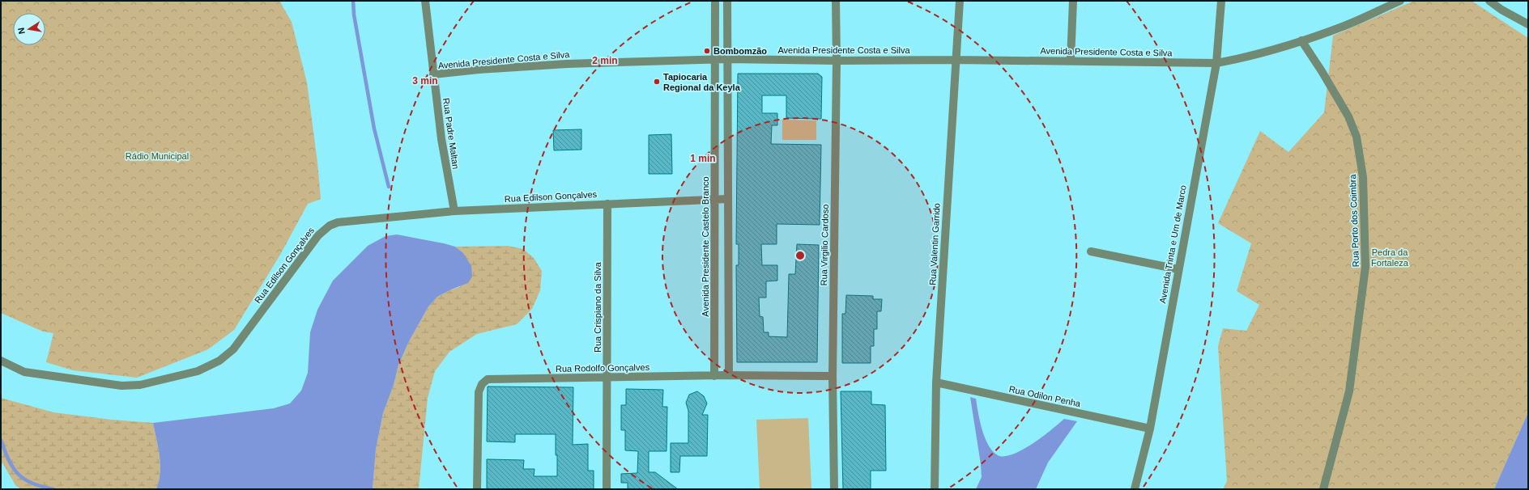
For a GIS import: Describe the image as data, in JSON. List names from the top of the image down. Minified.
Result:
{"streets":{"street":["Avenida Presidente Costa e Silva","Rua Padre Maltan","Rua Edilson Gonçalves","Rua Porto dos Coimbra","Rua Valentin Garrido","Avenida Trinta e Um de Marco","Rua Virgilio Cardoso","Avenida Presidente Castelo Branco","Rua Crispiano da Silva","Rua Rodolfo Gonçalves","Rua Odilon Penha"]},"crossings":[["Avenida Presidente Costa e Silva","Rua Padre Maltan"],["Avenida Presidente Costa e Silva","Rua Porto dos Coimbra"],["Avenida Presidente Costa e Silva","Rua Valentin Garrido"],["Avenida Presidente Costa e Silva","Avenida Trinta e Um de Marco"],["Avenida Presidente Costa e Silva","Rua Virgilio Cardoso"],["Avenida Presidente Costa e Silva","Avenida Presidente Castelo Branco"],["Rua Padre Maltan","Rua Edilson Gonçalves"],["Rua Edilson Gonçalves","Avenida Presidente Castelo Branco"],["Rua Edilson Gonçalves","Rua Crispiano da Silva"],["Rua Valentin Garrido","Rua Odilon Penha"],["Avenida Trinta e Um de Marco","Rua Odilon Penha"],["Rua Virgilio Cardoso","Rua Rodolfo Gonçalves"],["Avenida Presidente Castelo Branco","Rua Rodolfo Gonçalves"],["Rua Crispiano da Silva","Rua Rodolfo Gonçalves"]],"parks":["Rádio Municipal","Pedra da Fortaleza"],"places":["Bombomzão","Tapiocaria Regional da Keyla"],"north":"left","rings":["2 min","3 min","1 min"]}
